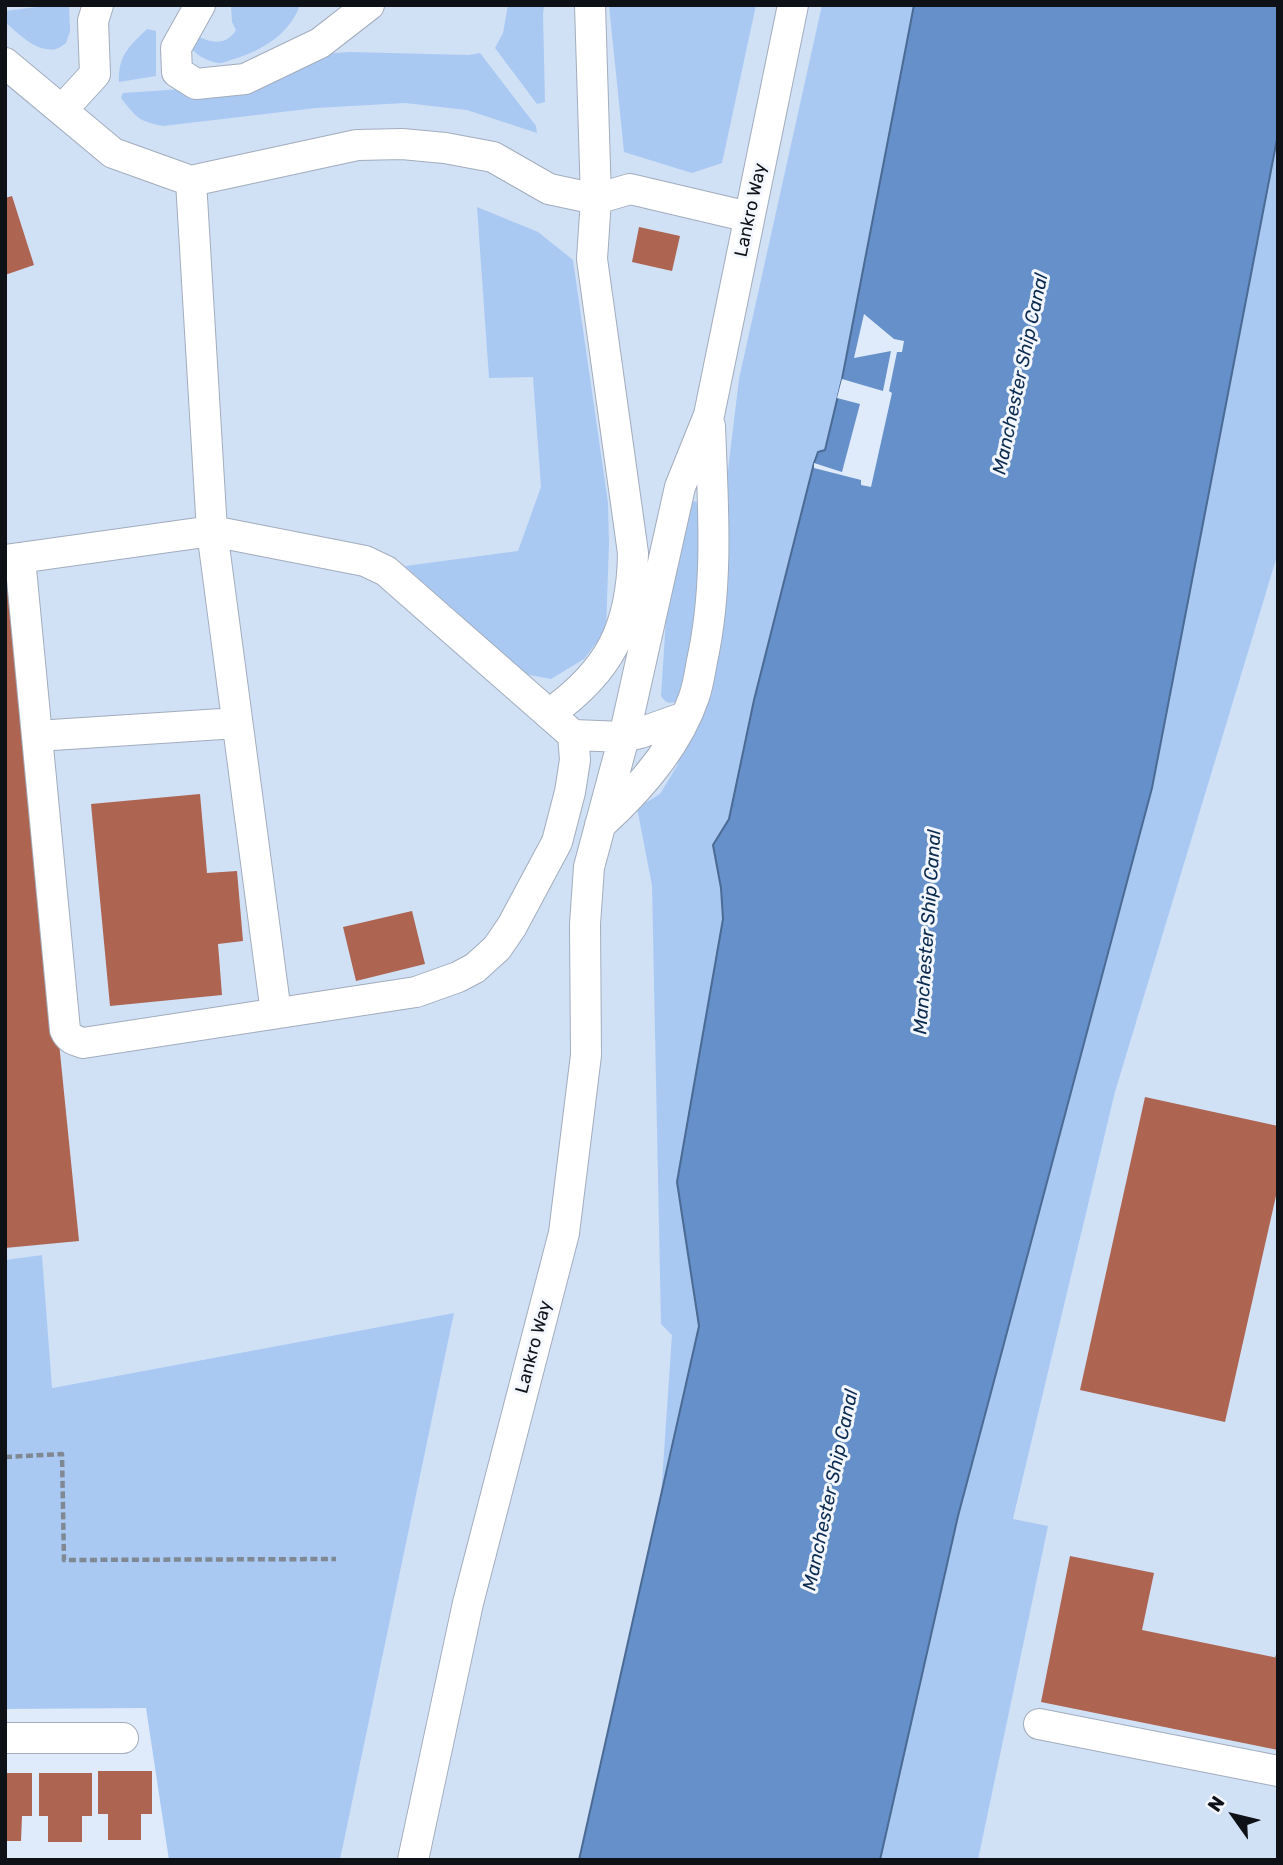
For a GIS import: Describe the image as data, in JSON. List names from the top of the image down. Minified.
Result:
{"streets":{"street":["Lankro Way"]},"water":["Manchester Ship Canal"],"north":"top left"}
